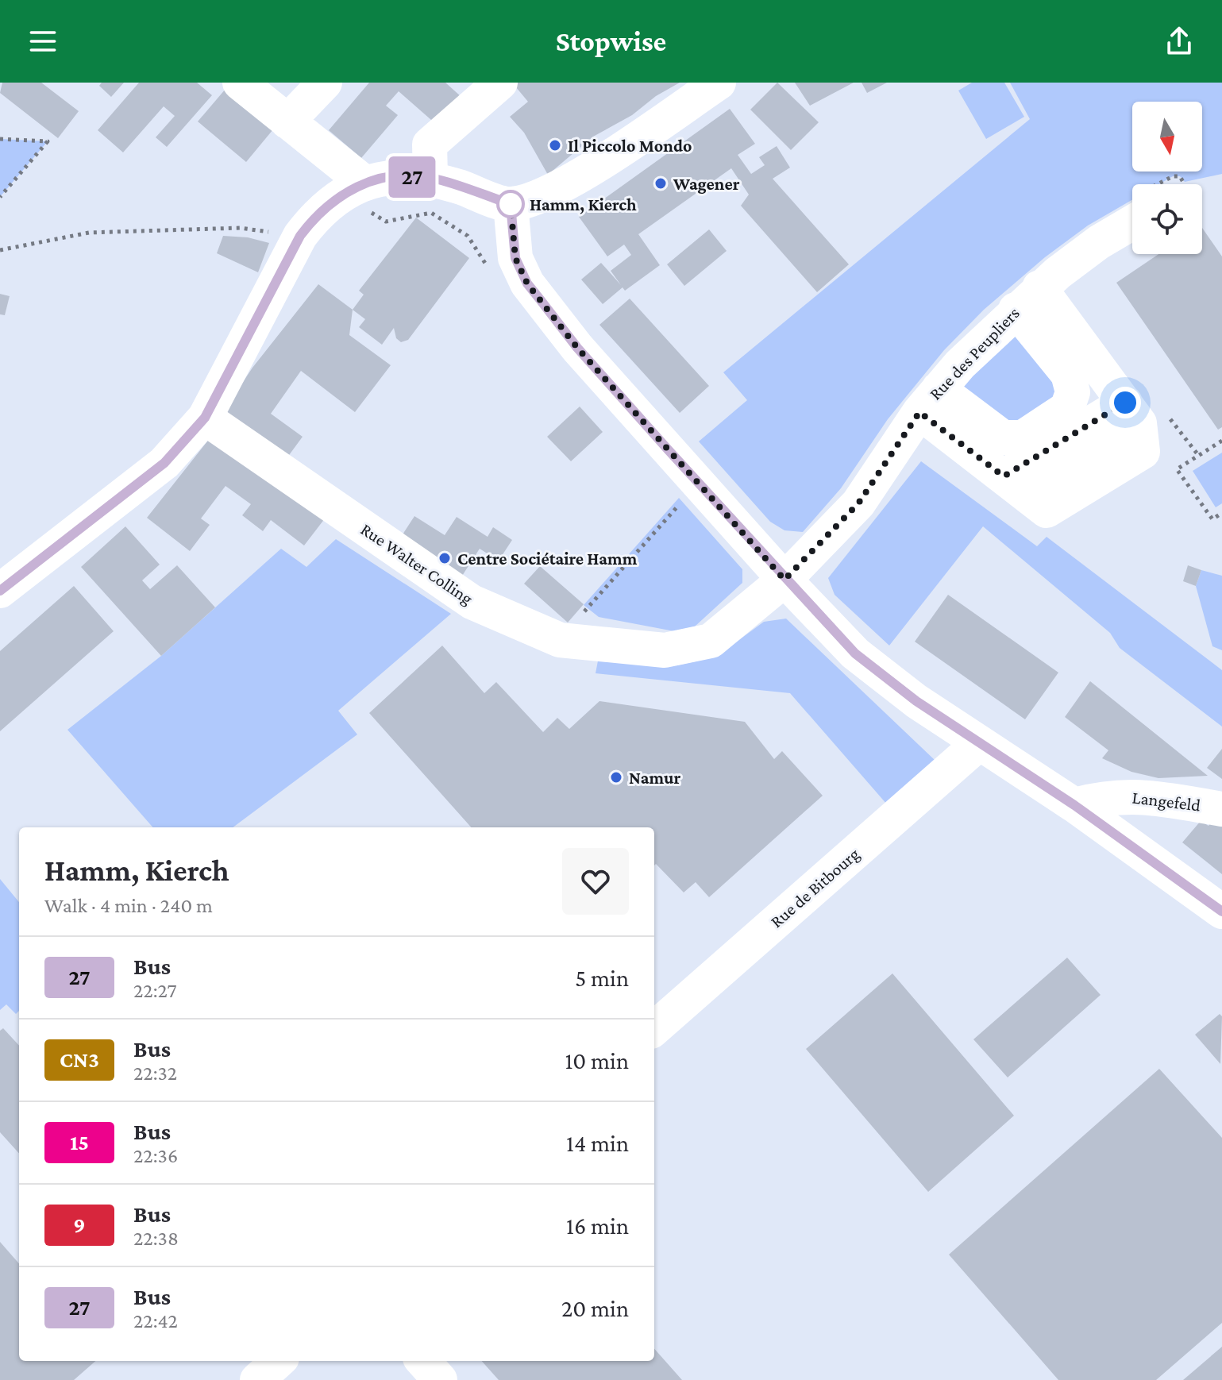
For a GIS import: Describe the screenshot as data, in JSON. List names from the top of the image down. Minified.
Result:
{"streets":{"street":["Rue des Peupliers","Rue Walter Colling","Langefeld","Rue de Bitbourg"]},"crossings":[["Rue des Peupliers","Rue Walter Colling"]],"places":["Il Piccolo Mondo","Wagener","Hamm, Kierch","Centre Sociétaire Hamm","Namur"],"lines":["bus line 27"],"north":"bottom","page":{"header":"Stopwise","on_map":"27","heading":["Hamm, Kierch","Walk · 4 min · 240 m"],"list":[{"mark":"27","name":"Bus","note":"22:27","value":"5 min"},{"mark":"CN3","name":"Bus","note":"22:32","value":"10 min"},{"mark":"15","name":"Bus","note":"22:36","value":"14 min"},{"mark":"9","name":"Bus","note":"22:38","value":"16 min"},{"mark":"27","name":"Bus","note":"22:42","value":"20 min"}]}}
